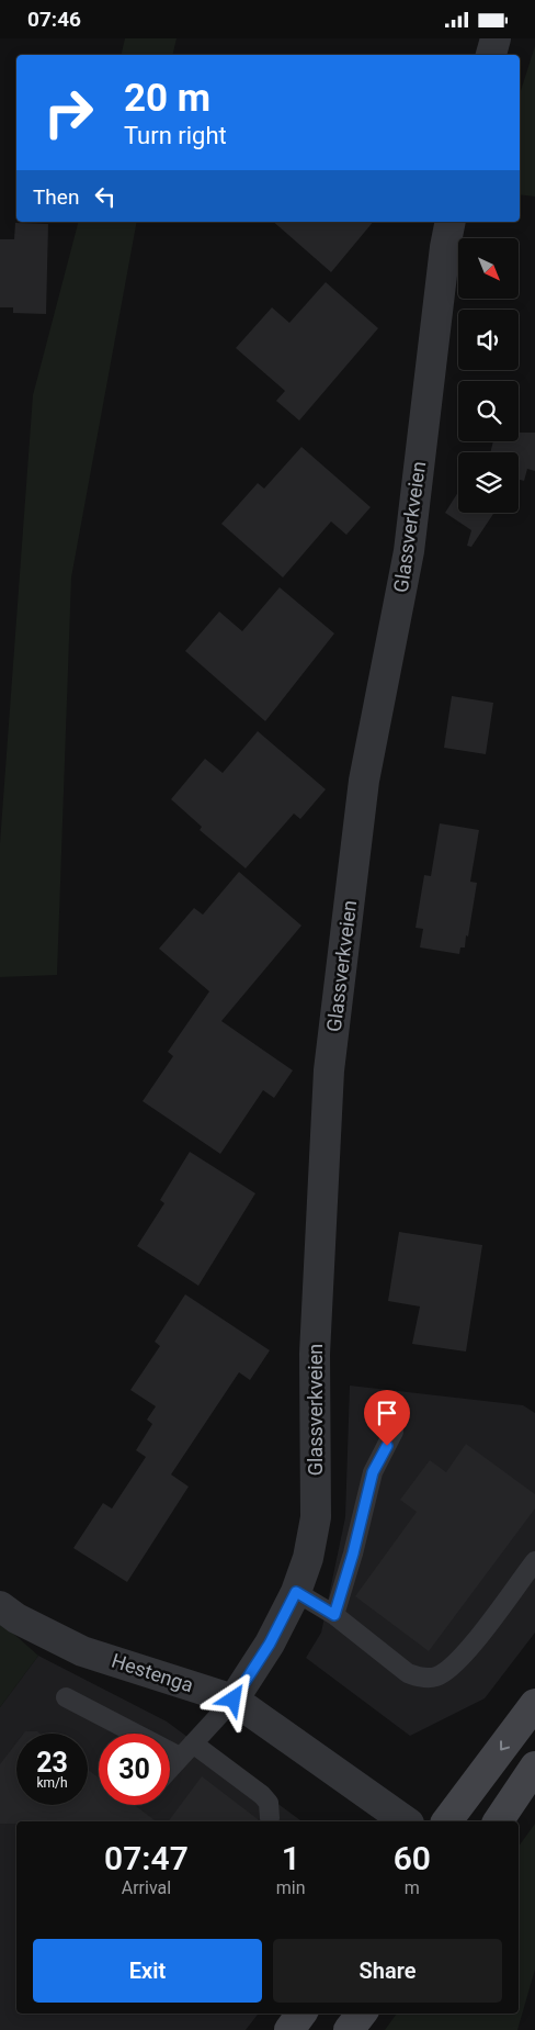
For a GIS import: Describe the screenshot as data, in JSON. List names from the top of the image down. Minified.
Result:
{"streets":{"street":["Glassverkveien","Hestenga"]},"crossings":[["Glassverkveien","Hestenga"]],"north":"bottom right","page":{"status":"07:46","turn":["20 m","Turn right"],"then":"Then","speed":"23 km/h","limit":"30","eta":["07:47","Arrival","1","min","60","m"],"buttons":["Exit","Share"]}}
